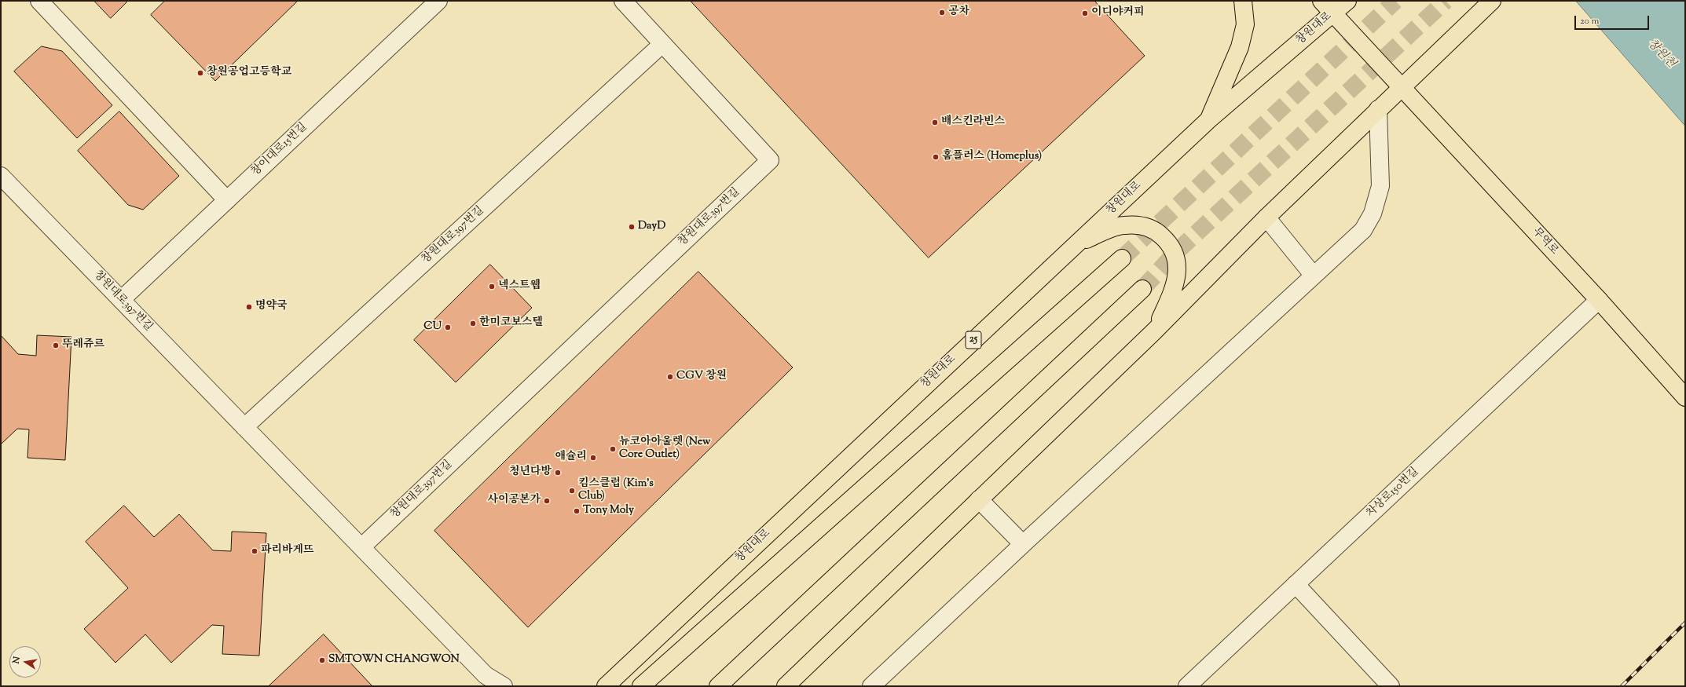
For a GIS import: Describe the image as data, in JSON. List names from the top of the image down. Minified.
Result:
{"streets":{"main road":["창원대로","무역로","25"],"street":["창이대로15번길","창원대로397번길","차상로150번길"]},"crossings":[["창원대로","무역로"],["창이대로15번길","창원대로397번길"],["무역로","차상로150번길"]],"water":["창원천"],"places":["공차","이디야커피","창원공업고등학교","배스킨라빈스","홈플러스 (Homeplus)","DayD","넥스트웹","명약국","한미코보스텔","CU","뚜레쥬르","CGV 창원","뉴코아아울렛 (New Core Outlet)","애슐리","청년다방","킴스클럽 (Kim's Club)","사이공본가","Tony Moly","파리바게뜨","SMTOWN CHANGWON"],"scale_bar":"20 m","north":"left"}
